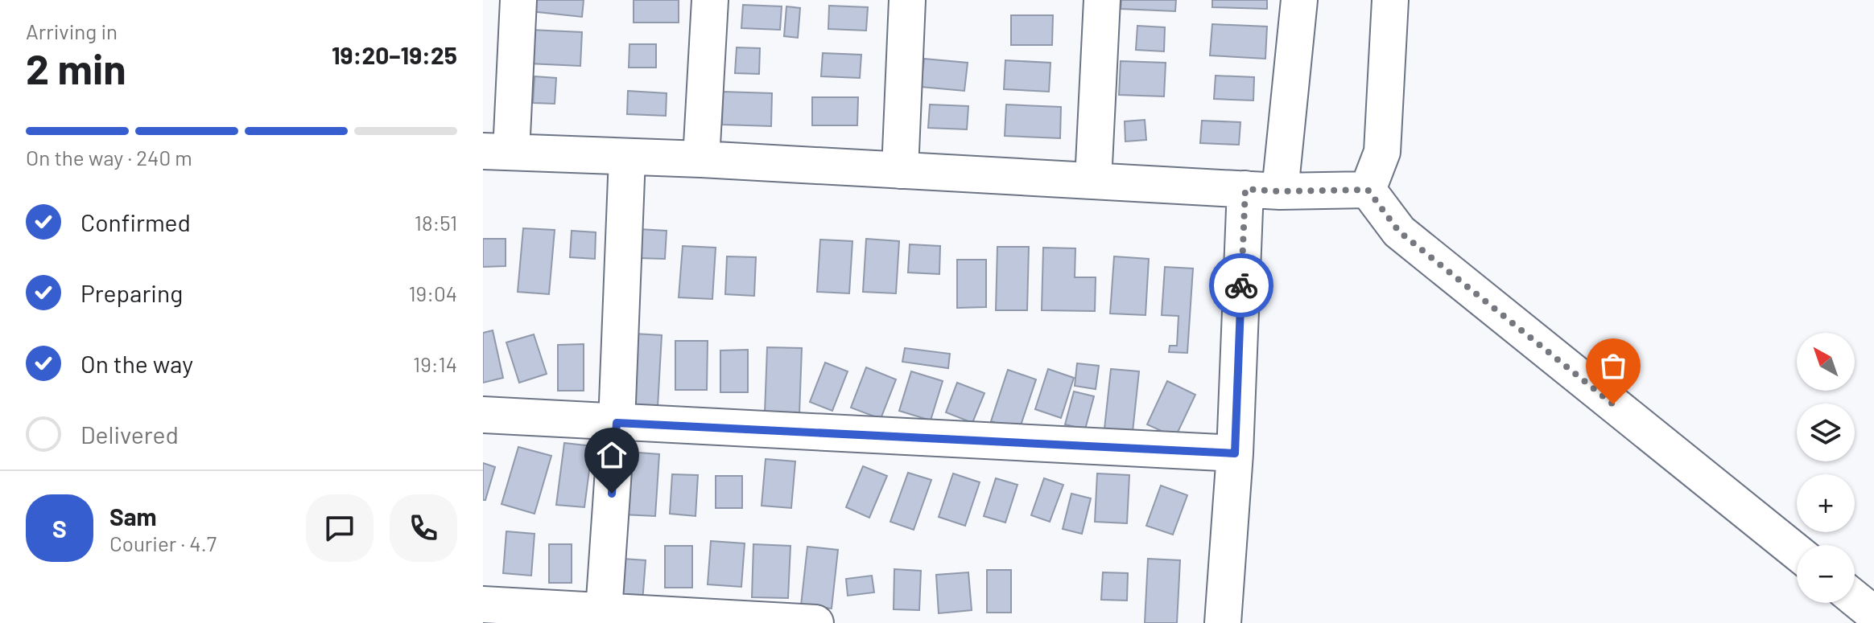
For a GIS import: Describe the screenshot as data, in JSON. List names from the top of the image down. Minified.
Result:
{"north":"top left","page":{"heading":["2 min","Arriving in","19:20–19:25"],"panel":["Sam","Courier · 4.7"],"bar":"On the way · 240 m","list":[["Confirmed","18:51"],["Preparing","19:04"],["On the way","19:14"],"Delivered"],"map_buttons":["+","−"],"round":"S"}}
